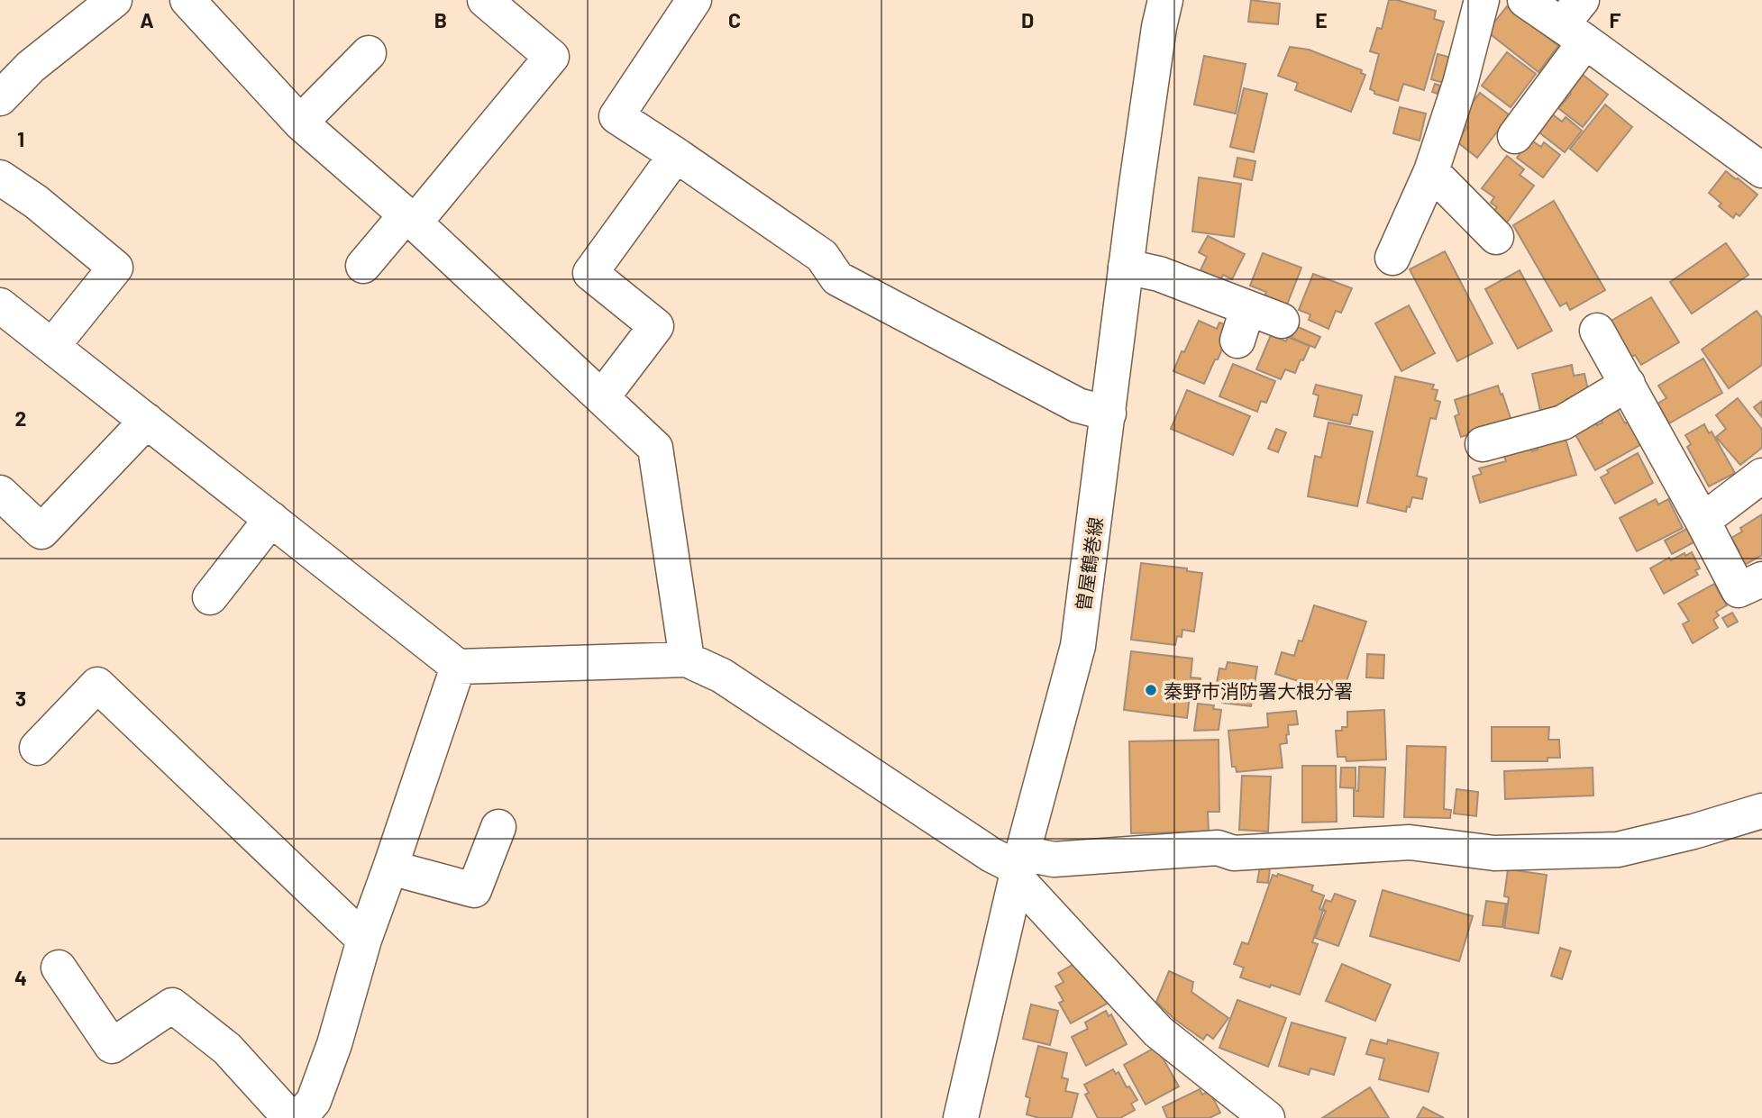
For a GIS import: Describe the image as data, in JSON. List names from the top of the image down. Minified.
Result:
{"streets":{"street":["曽屋鶴巻線"]},"places":["秦野市消防署大根分署"],"grid":{"columns":["A","B","C","D","E","F"],"rows":["1","2","3","4"]}}
